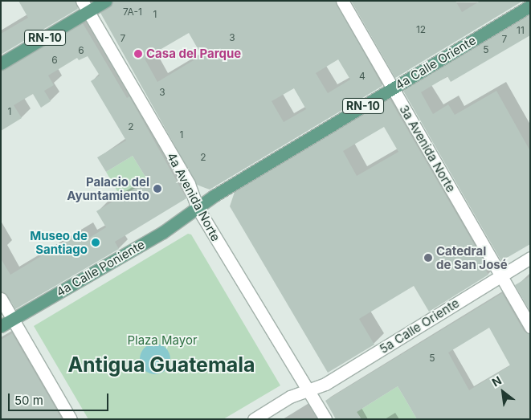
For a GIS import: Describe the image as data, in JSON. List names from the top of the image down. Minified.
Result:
{"streets":{"main road":["RN-10","4a Calle Oriente","4a Calle Poniente"],"street":["3a Avenida Norte","4a Avenida Norte","5a Calle Oriente"]},"crossings":[["RN-10","4a Avenida Norte"],["4a Calle Oriente","3a Avenida Norte"],["4a Calle Oriente","4a Avenida Norte"],["4a Calle Oriente","4a Calle Poniente"],["3a Avenida Norte","5a Calle Oriente"],["4a Avenida Norte","4a Calle Poniente"],["4a Avenida Norte","5a Calle Oriente"]],"districts":["Antigua Guatemala"],"parks":["Plaza Mayor"],"places":["Casa del Parque","Palacio del Ayuntamiento","Museo de Santiago","Catedral de San José"],"house_numbers":["7A-1","1","12","11","3","7","7","5","6","6","4","3","1","2","1","2","5"],"scale_bar":"50 m","north":"top left"}
